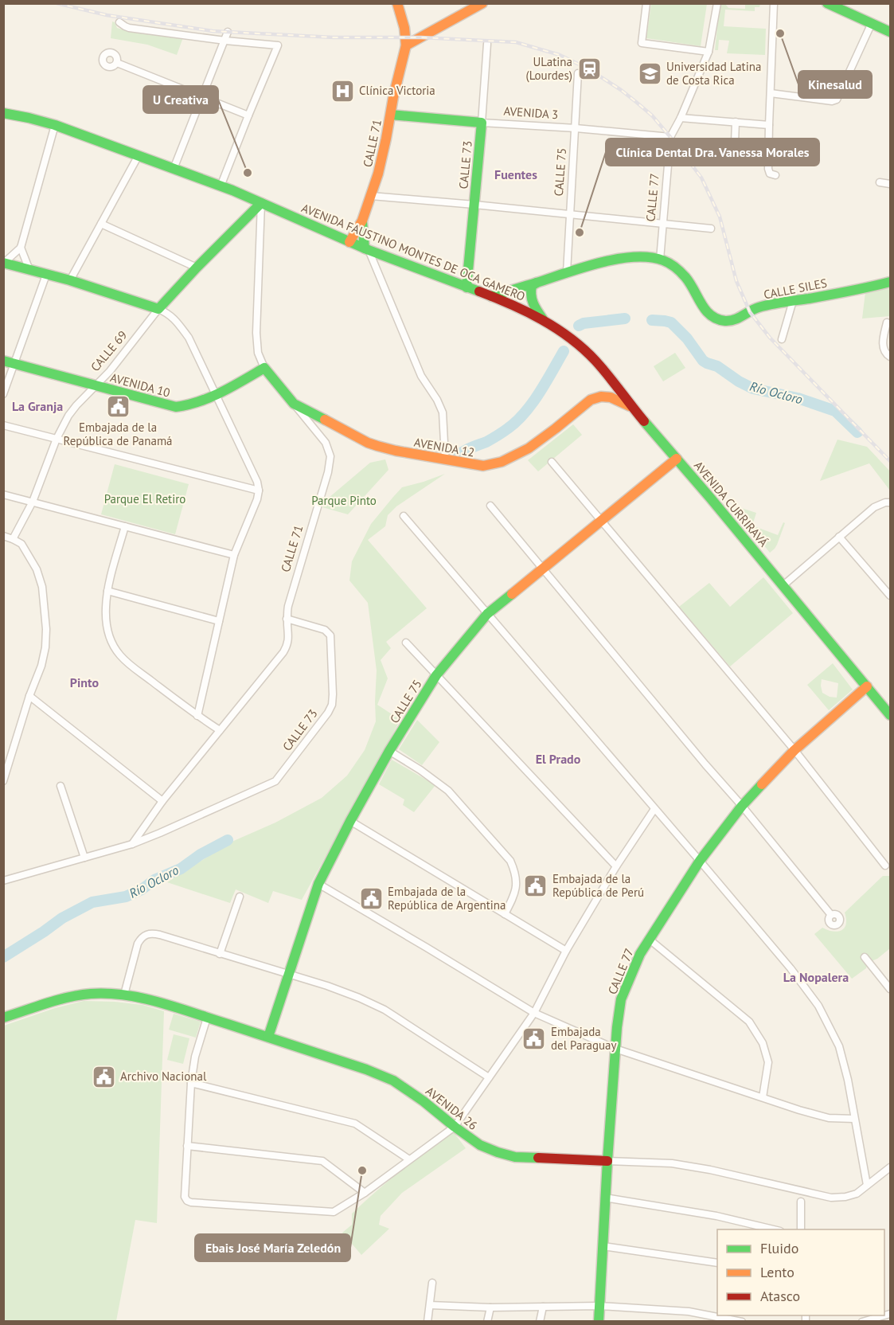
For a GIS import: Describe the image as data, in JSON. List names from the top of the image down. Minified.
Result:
{"streets":{"main road":["AVENIDA 3","CALLE 71","CALLE 73","CALLE 75","CALLE 77","AVENIDA FAUSTINO MONTES DE OCA GAMERO","CALLE SILES","CALLE 69","AVENIDA 10","AVENIDA 12","AVENIDA CURRIRAVÁ","AVENIDA 26"]},"crossings":[["AVENIDA 3","CALLE 71"],["AVENIDA 3","CALLE 73"],["AVENIDA 3","CALLE 75"],["AVENIDA 3","CALLE 77"],["CALLE 71","CALLE 73"],["CALLE 71","AVENIDA FAUSTINO MONTES DE OCA GAMERO"],["CALLE 71","CALLE 69"],["CALLE 71","AVENIDA 10"],["CALLE 71","AVENIDA 12"],["CALLE 73","AVENIDA FAUSTINO MONTES DE OCA GAMERO"],["CALLE 75","CALLE SILES"],["CALLE 75","AVENIDA CURRIRAVÁ"],["CALLE 75","AVENIDA 26"],["CALLE 77","CALLE SILES"],["CALLE 77","AVENIDA CURRIRAVÁ"],["CALLE 77","AVENIDA 26"],["AVENIDA FAUSTINO MONTES DE OCA GAMERO","CALLE SILES"],["AVENIDA FAUSTINO MONTES DE OCA GAMERO","CALLE 69"],["AVENIDA FAUSTINO MONTES DE OCA GAMERO","AVENIDA CURRIRAVÁ"],["CALLE 69","AVENIDA 10"],["AVENIDA 12","AVENIDA CURRIRAVÁ"]],"districts":["Fuentes","La Granja","Pinto","El Prado","La Nopalera"],"water":["Río Ocloro"],"parks":["Parque El Retiro","Parque Pinto"],"places":{"other":["Kinesalud","U Creativa","Clínica Dental Dra. Vanessa Morales","Ebais José María Zeledón"],"station":["ULatina (Lourdes)"],"school or university":["Universidad Latina de Costa Rica"],"hospital":["Clínica Victoria"],"public building":["Embajada de la República de Panamá","Embajada de la República de Perú","Embajada de la República de Argentina","Embajada del Paraguay","Archivo Nacional"]},"legend":["Fluido","Lento","Atasco"]}
